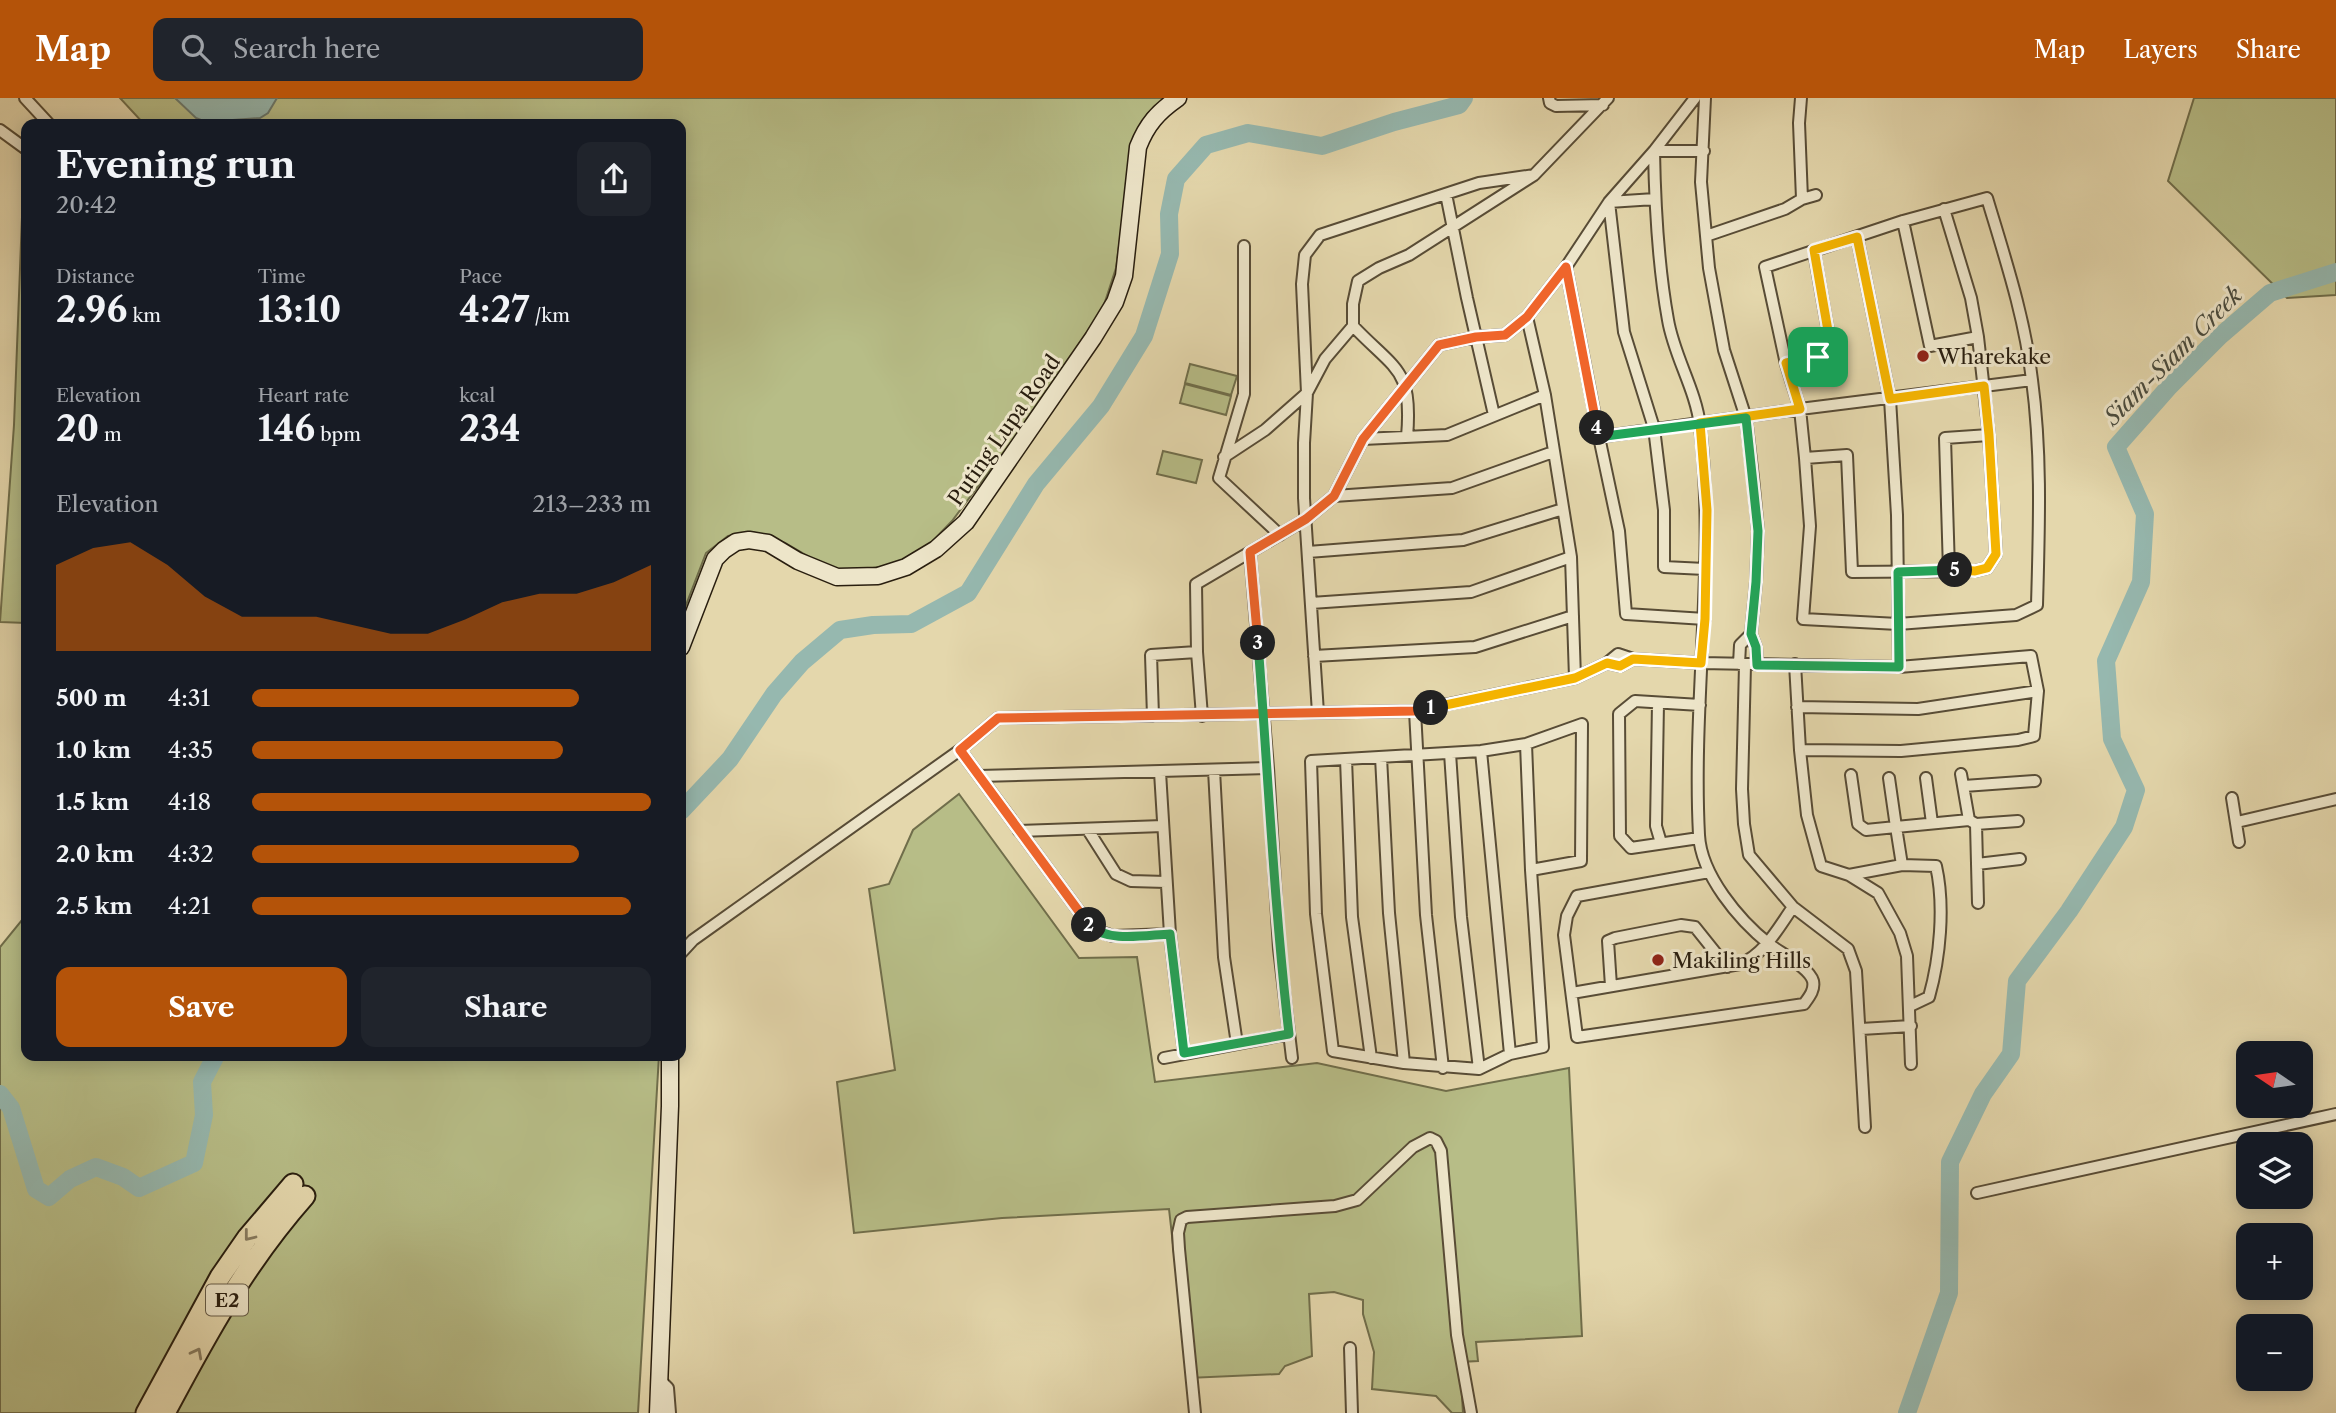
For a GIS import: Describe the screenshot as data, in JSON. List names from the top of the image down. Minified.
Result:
{"streets":{"highway":["E2"],"street":["Puting Lupa Road"]},"water":["Siam-Siam Creek"],"places":["Wharekake","Makiling Hills"],"north":"left","page":{"header":"Map","search":"Search here","nav":["Map","Layers","Share"],"heading":["Evening run","20:42"],"stats":[["Distance","2.96 km"],["Time","13:10"],["Pace","4:27 /km"],["Elevation","20 m"],["Heart rate","146 bpm"],["kcal","234"]],"pins":["4","5","3","1","2"],"chart":["Elevation","213–233 m"],"list":[{"name":"500 m","note":"4:31"},{"name":"1.0 km","note":"4:35"},{"name":"1.5 km","note":"4:18"},{"name":"2.0 km","note":"4:32"},{"name":"2.5 km","note":"4:21"}],"buttons":["Save","Share"],"map_buttons":["+","−"]}}
